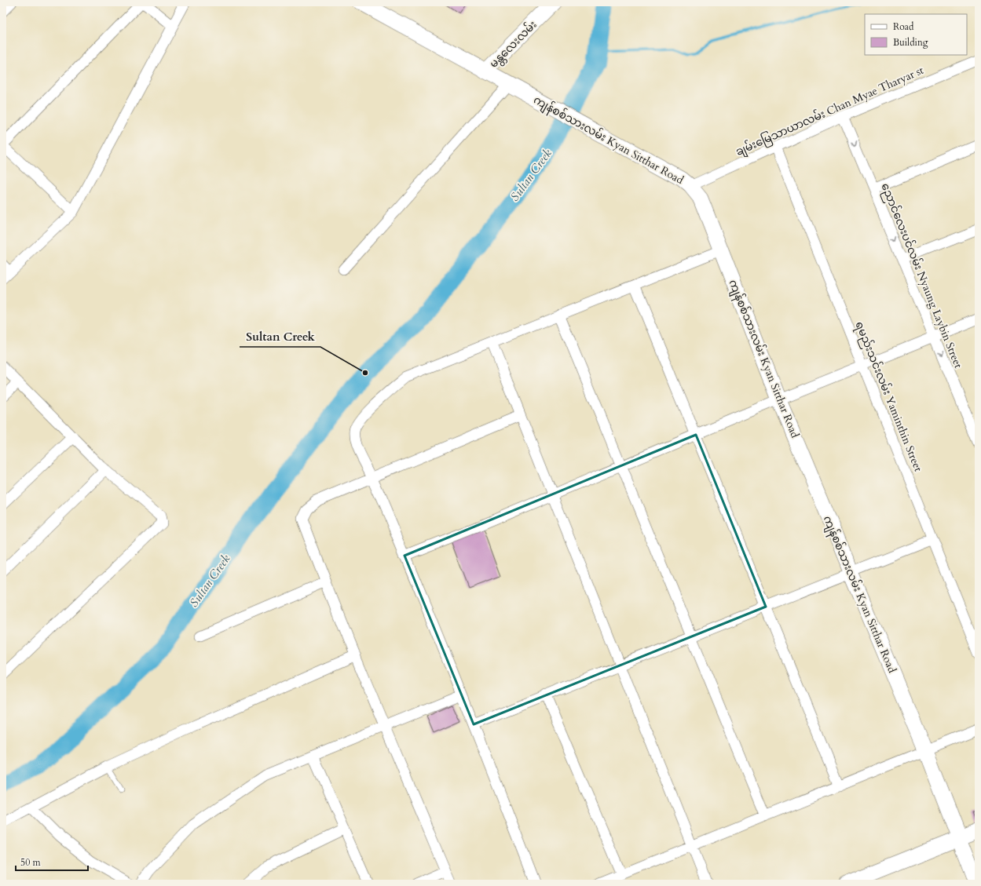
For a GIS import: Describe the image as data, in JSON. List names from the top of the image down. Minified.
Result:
{"streets":{"main road":["မန္တလေးလမ်း","ကျန်စစ်သားလမ်း Kyan Sitthar Road"],"street":["ချမ်းမြေသာယာလမ်း Chan Myae Tharyar st","ညောင်လေးပင်လမ်း Nyaung Laybin Street","ရမည်းသင်းလမ်း Yaminthin Street"]},"crossings":[["မန္တလေးလမ်း","ကျန်စစ်သားလမ်း Kyan Sitthar Road"],["ချမ်းမြေသာယာလမ်း Chan Myae Tharyar st","ကျန်စစ်သားလမ်း Kyan Sitthar Road"],["ချမ်းမြေသာယာလမ်း Chan Myae Tharyar st","ညောင်လေးပင်လမ်း Nyaung Laybin Street"],["ချမ်းမြေသာယာလမ်း Chan Myae Tharyar st","ရမည်းသင်းလမ်း Yaminthin Street"]],"one_way":["ညောင်လေးပင်လမ်း Nyaung Laybin Street"],"water":["Sultan Creek"],"places":["Sultan Creek"],"legend":["Road","Building"],"scale_bar":"50 m"}
